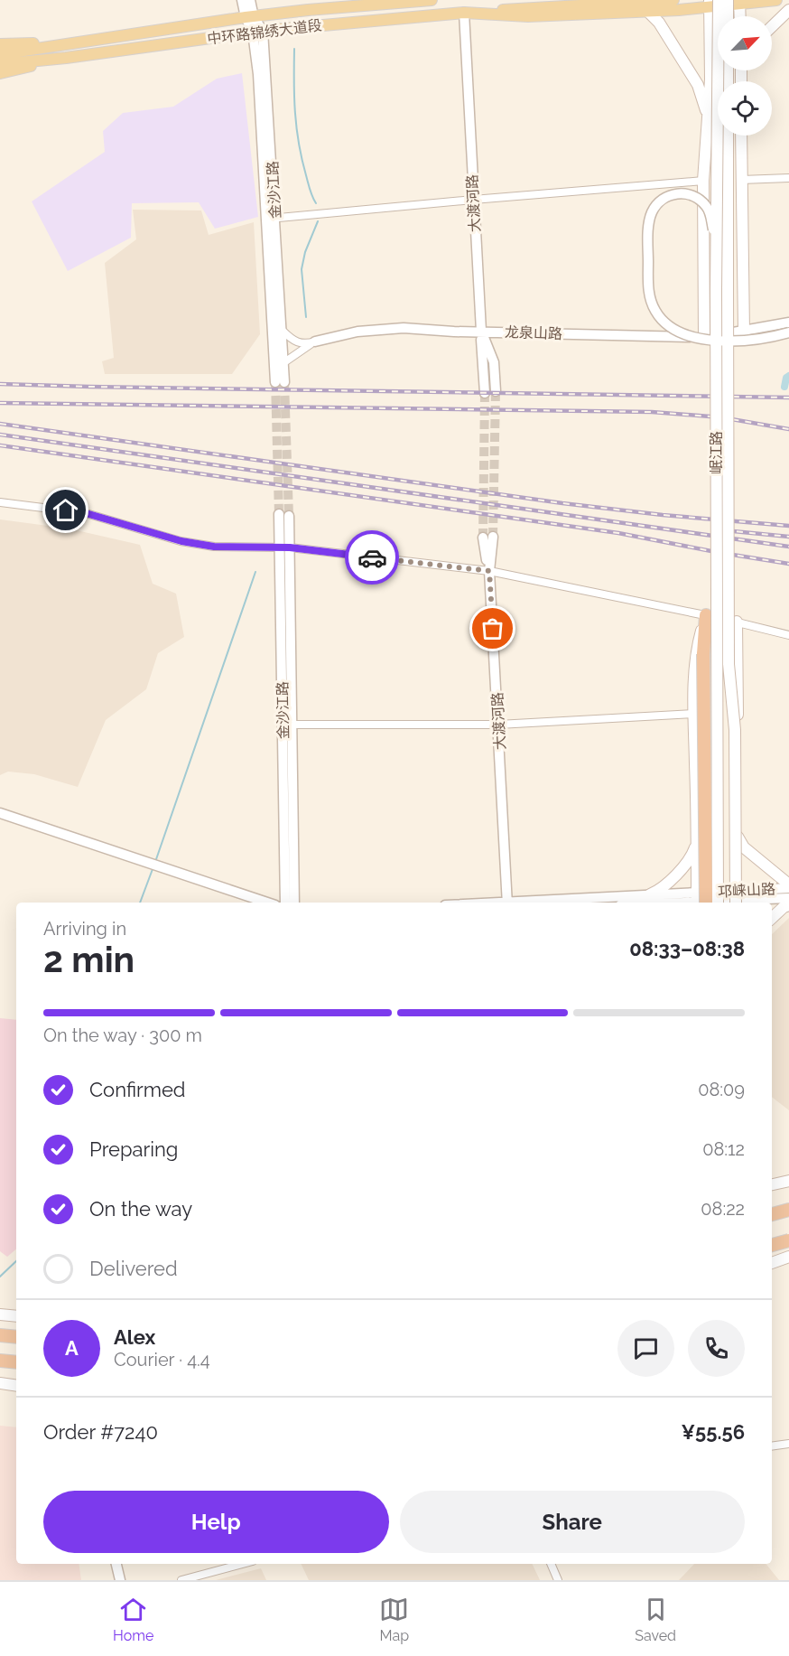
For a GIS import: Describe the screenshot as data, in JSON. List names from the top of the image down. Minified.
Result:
{"streets":{"main road":["中环路锦绣大道段","岷江路"],"street":["金沙江路","大渡河路","龙泉山路","邛崃山路"]},"crossings":[["中环路锦绣大道段","金沙江路"],["中环路锦绣大道段","大渡河路"],["金沙江路","龙泉山路"],["大渡河路","龙泉山路"],["岷江路","邛崃山路"]],"north":"top right","page":{"heading":["2 min","Arriving in","08:33–08:38"],"panel":["Alex","Courier · 4.4","Order #7240","¥55.56"],"bar":"On the way · 300 m","list":[["Confirmed","08:09"],["Preparing","08:12"],["On the way","08:22"],"Delivered"],"round":"A","buttons":["Help","Share"],"tabs":["Home","Map","Saved"]}}
